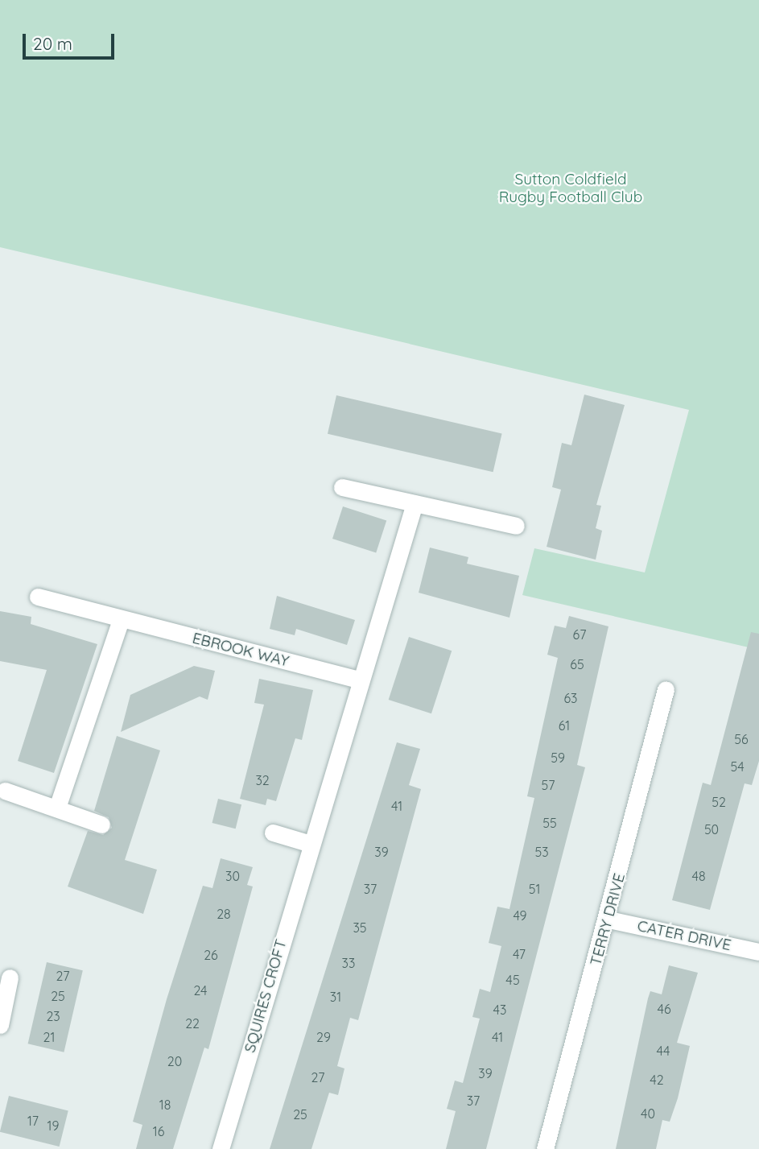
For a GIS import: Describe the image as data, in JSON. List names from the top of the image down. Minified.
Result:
{"streets":{"street":["EBROOK WAY","TERRY DRIVE","CATER DRIVE","SQUIRES CROFT"]},"crossings":[["EBROOK WAY","SQUIRES CROFT"],["TERRY DRIVE","CATER DRIVE"]],"parks":["Sutton Coldfield Rugby Football Club"],"house_numbers":["67","65","63","61","56","59","54","32","57","52","41","55","50","39","53","30","48","37","51","28","49","35","47","26","33","27","45","24","25","31","46","43","23","22","21","29","41","44","20","39","27","42","37","18","40","25","17","19","16"],"scale_bar":"20 m"}
